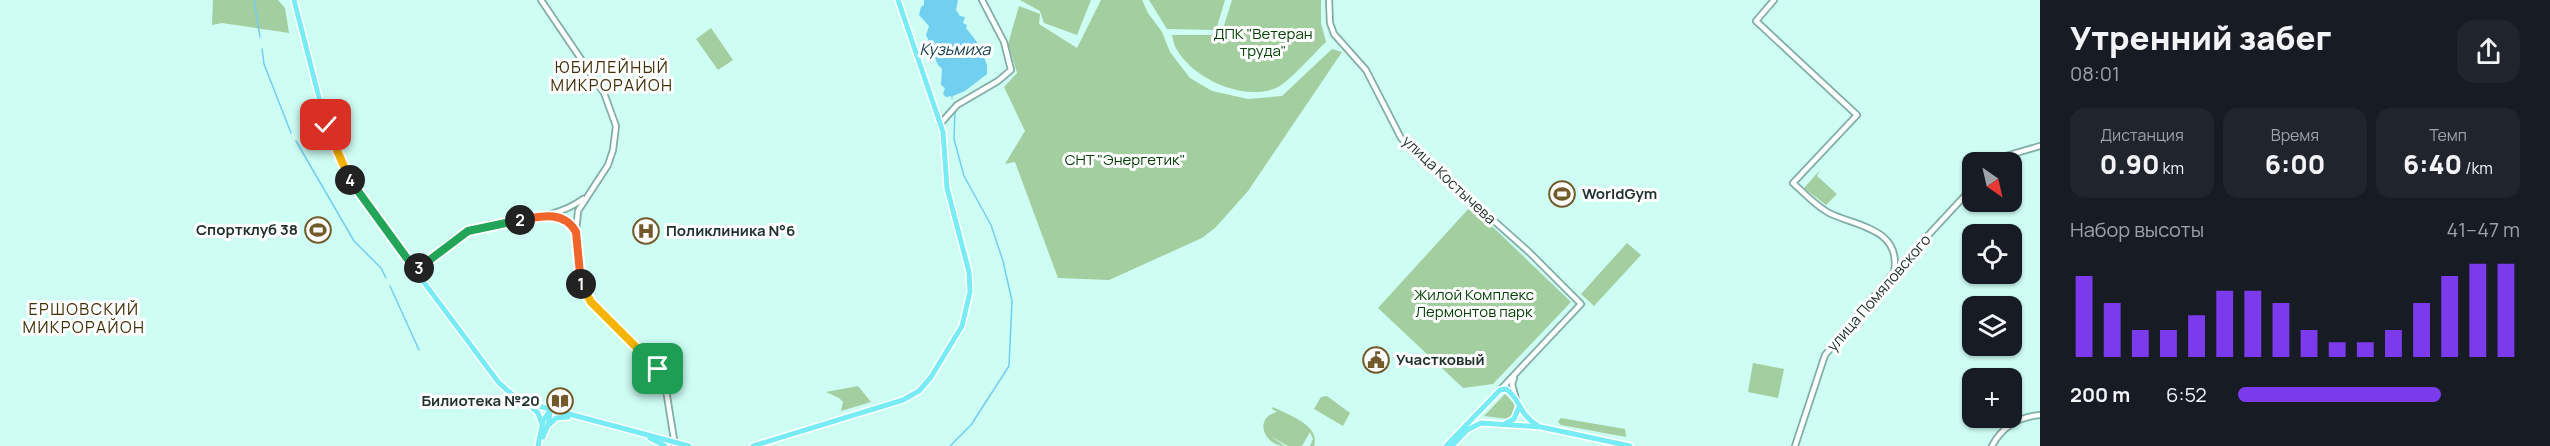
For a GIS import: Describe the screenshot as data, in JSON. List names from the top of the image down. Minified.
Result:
{"streets":{"street":["улица Костычева","улица Помяловского"]},"districts":["ЮБИЛЕЙНЫЙ МИКРОРАЙОН","ЕРШОВСКИЙ МИКРОРАЙОН"],"water":["Кузьмиха"],"parks":["ДПК \"Ветеран труда\"","СНТ \"Энергетик\"","Жилой Комплекс Лермонтов парк"],"places":{"sports":["WorldGym","Спортклуб 38"],"hospital":["Поликлиника N°6"],"public building":["Участковый"],"library":["Билиотека №20"]},"north":"bottom right","page":{"heading":["Утренний забег","08:01"],"stats":[["Дистанция","0.90 km"],["Время","6:00"],["Темп","6:40 /km"]],"map_buttons":"+","pins":["4","2","3","1"],"chart":["Набор высоты","41–47 m"],"list":[{"name":"200 m","note":"6:52"}]}}
